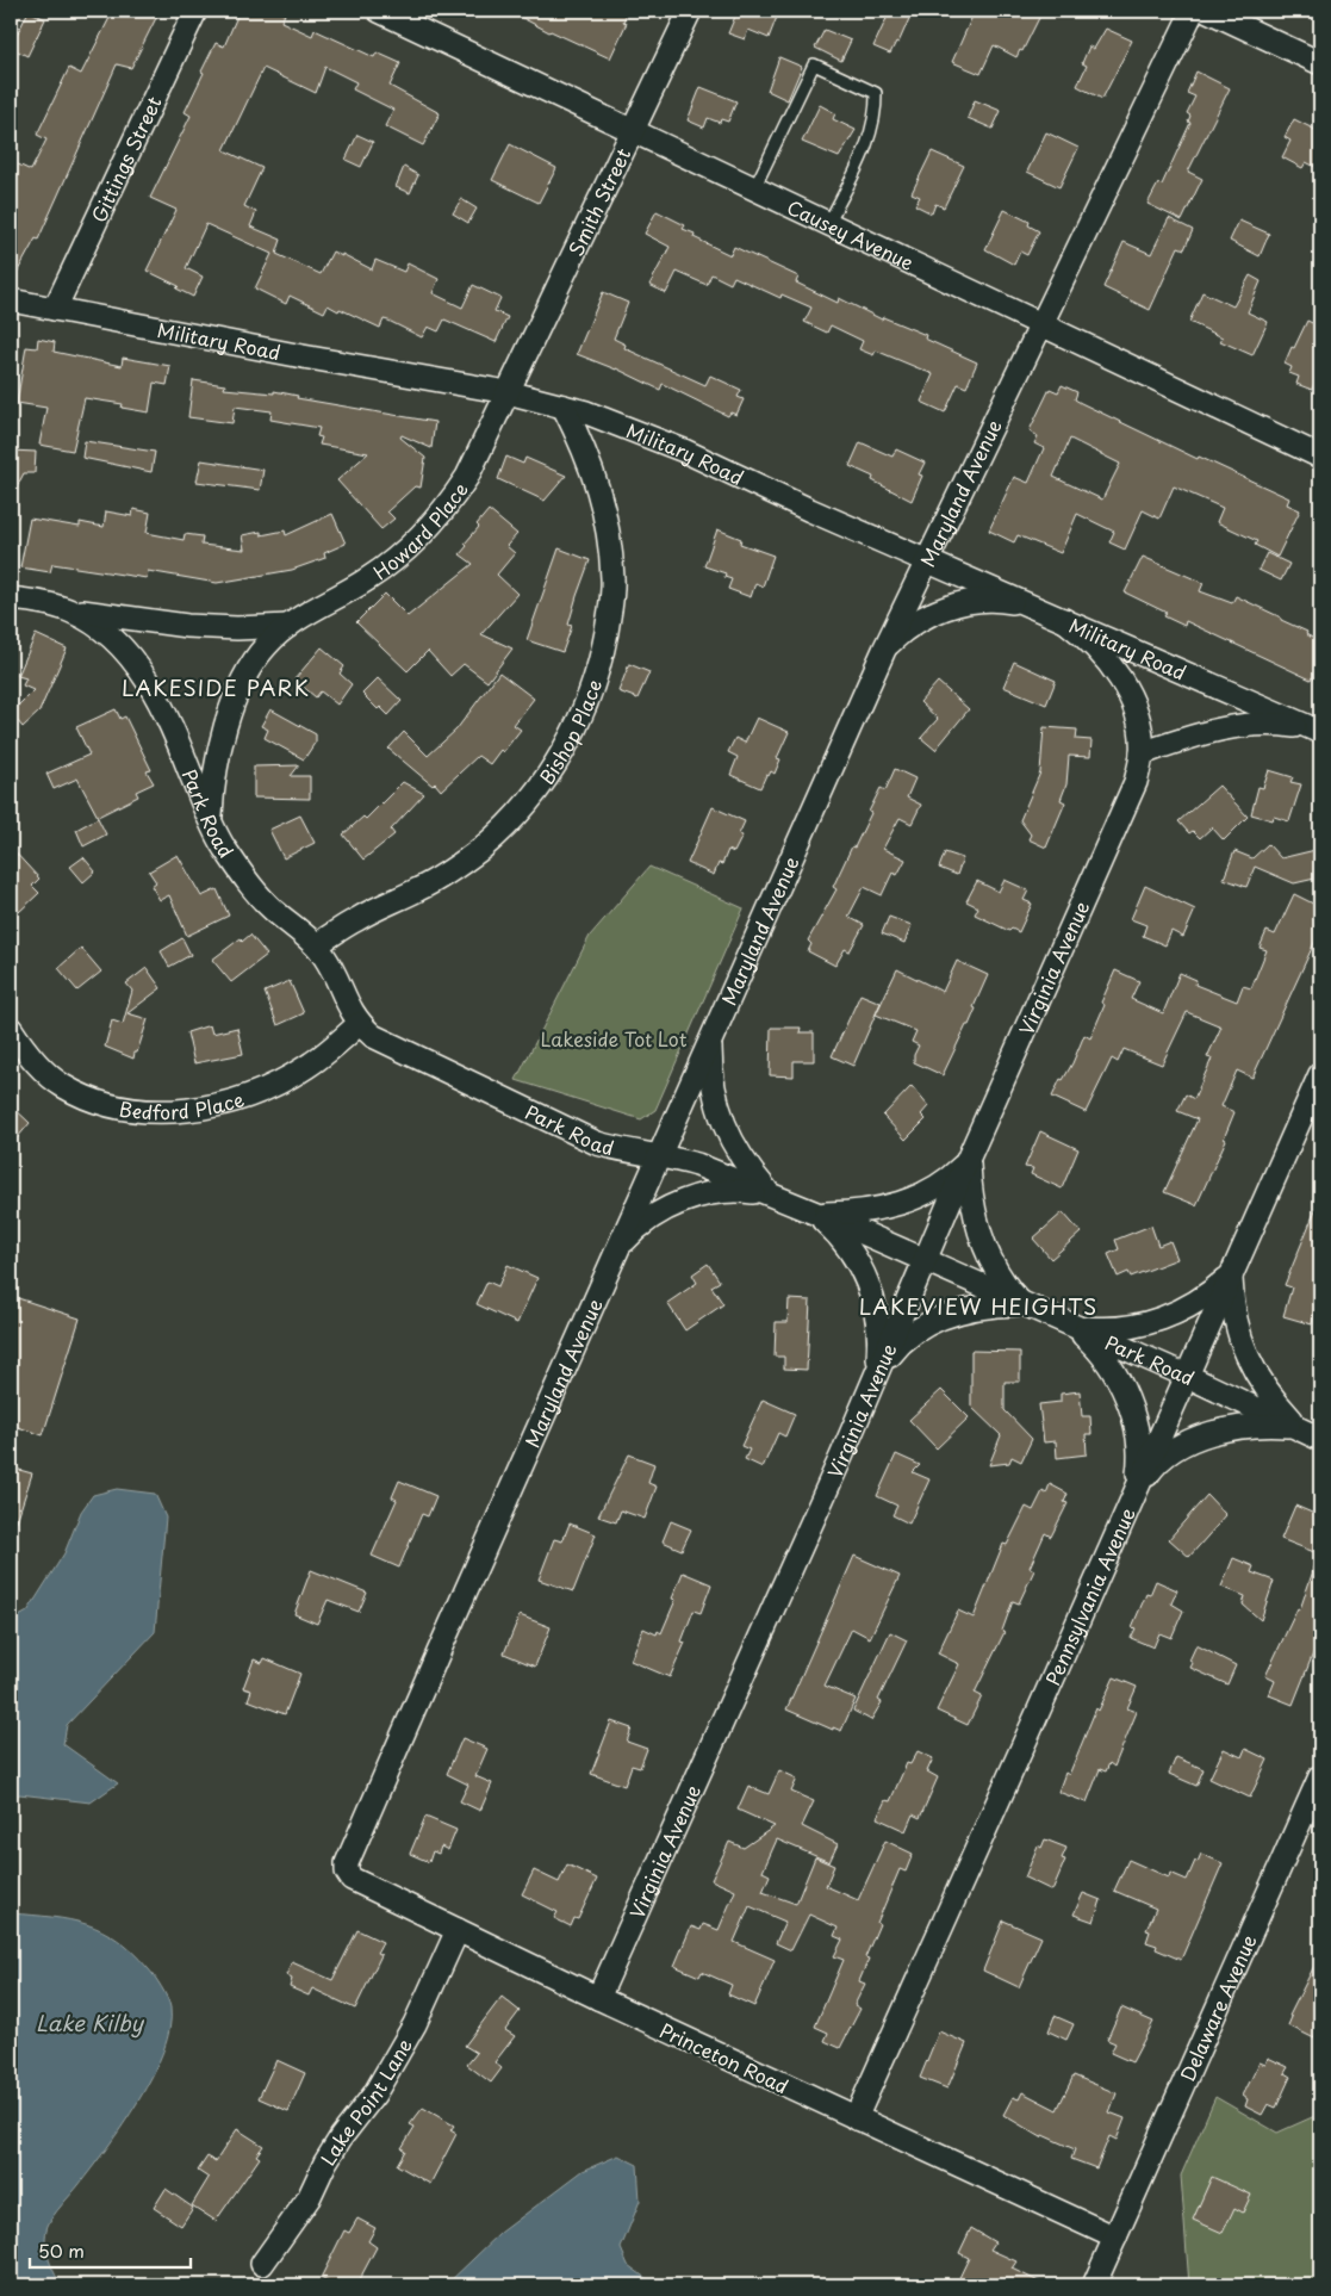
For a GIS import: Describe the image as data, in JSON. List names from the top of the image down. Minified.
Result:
{"streets":{"street":["Gittings Street","Smith Street","Causey Avenue","Military Road","Maryland Avenue","Howard Place","Bishop Place","Park Road","Virginia Avenue","Bedford Place","Pennsylvania Avenue","Delaware Avenue","Princeton Road","Lake Point Lane"]},"crossings":[["Gittings Street","Military Road"],["Smith Street","Causey Avenue"],["Smith Street","Military Road"],["Smith Street","Howard Place"],["Causey Avenue","Maryland Avenue"],["Military Road","Maryland Avenue"],["Military Road","Howard Place"],["Military Road","Bishop Place"],["Military Road","Virginia Avenue"],["Maryland Avenue","Park Road"],["Maryland Avenue","Princeton Road"],["Howard Place","Park Road"],["Bishop Place","Park Road"],["Park Road","Virginia Avenue"],["Park Road","Bedford Place"],["Park Road","Pennsylvania Avenue"],["Virginia Avenue","Princeton Road"],["Pennsylvania Avenue","Princeton Road"],["Delaware Avenue","Princeton Road"],["Princeton Road","Lake Point Lane"]],"districts":["LAKESIDE PARK","LAKEVIEW HEIGHTS"],"water":["Lake Kilby"],"parks":["Lakeside Tot Lot"],"scale_bar":"50 m"}
